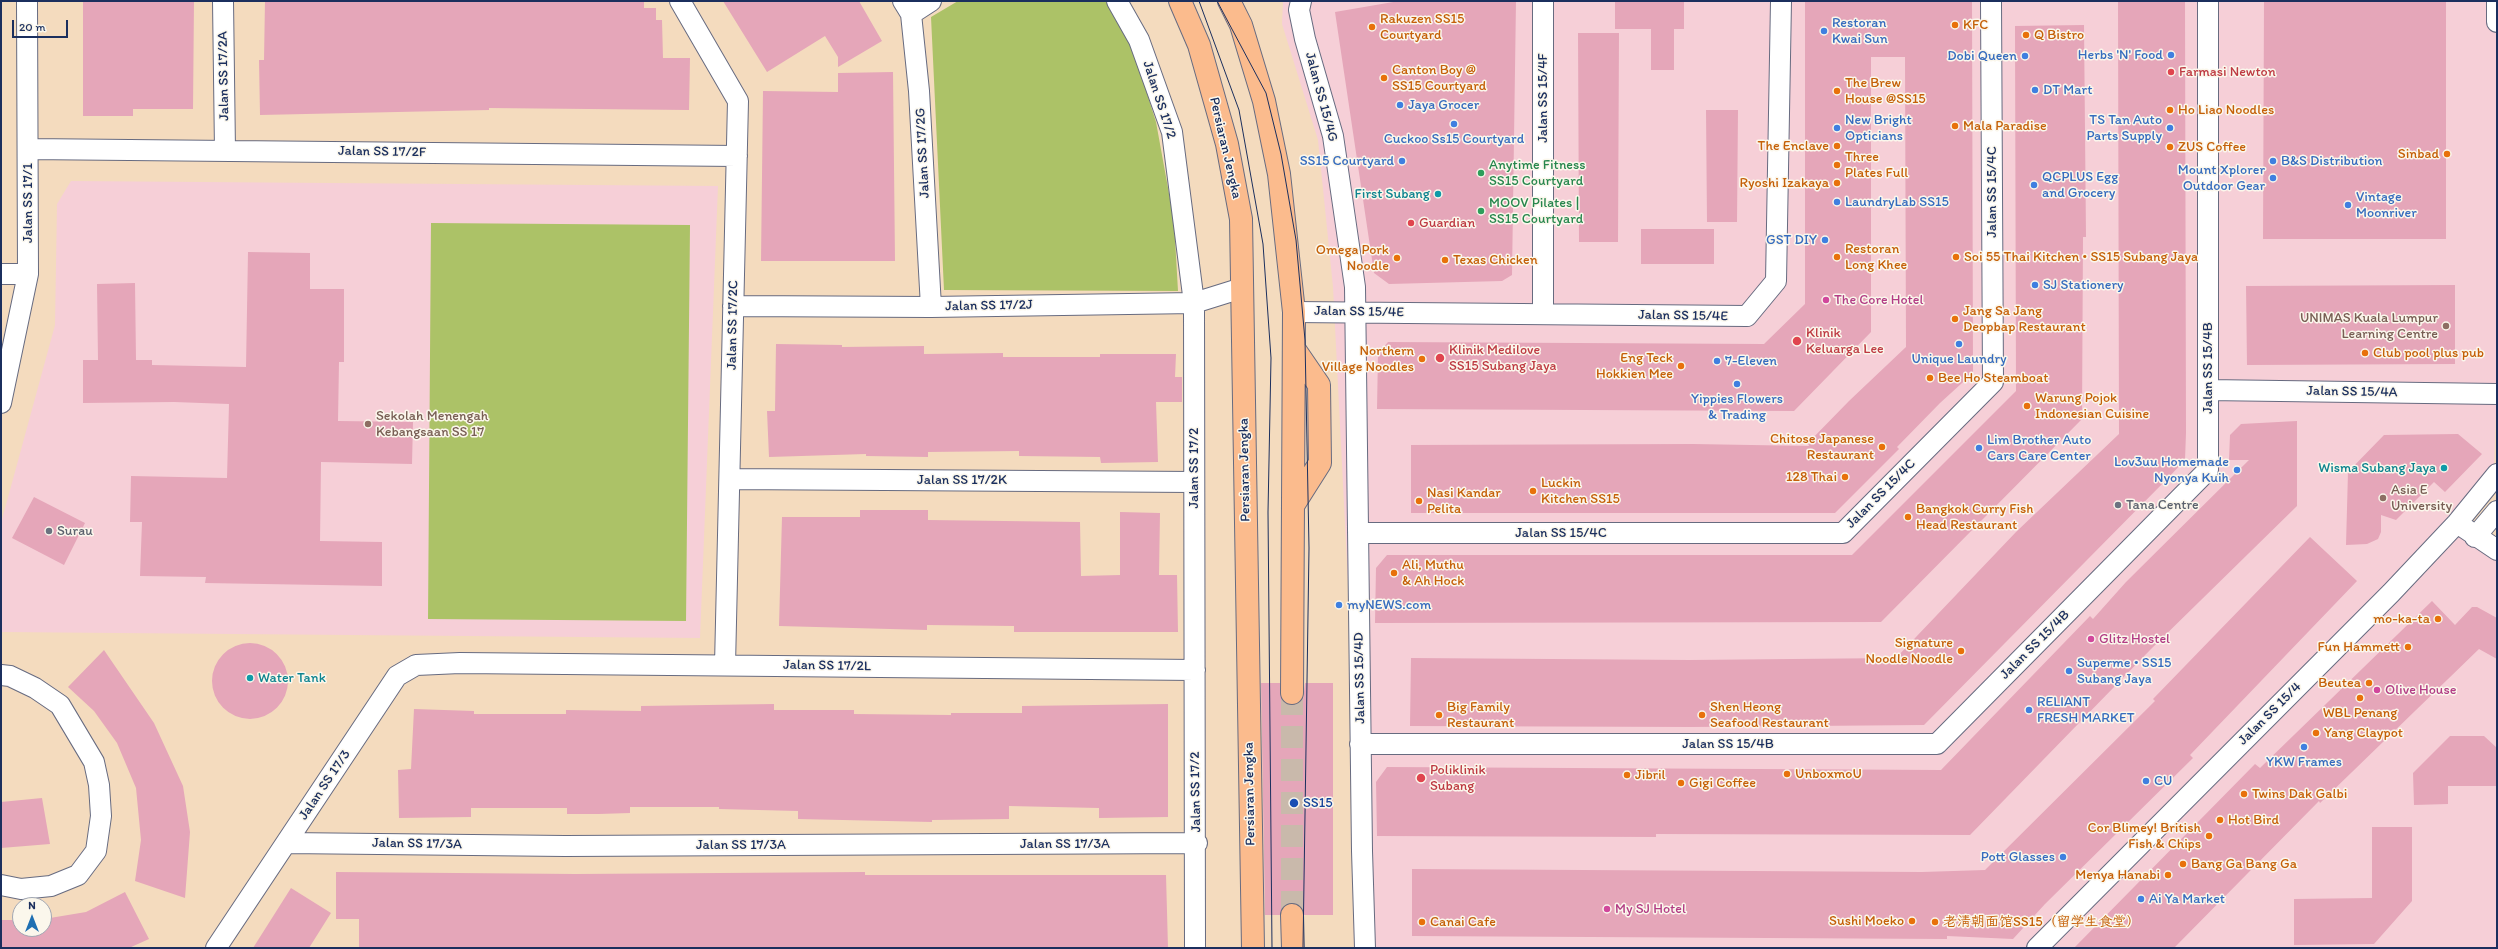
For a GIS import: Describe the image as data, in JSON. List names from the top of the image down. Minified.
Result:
{"streets":{"main road":["Persiaran Jengka"],"street":["Jalan SS 17/2A","Jalan SS 15/4G","Jalan SS 15/4F","Jalan SS 17/2","Jalan SS 17/2F","Jalan SS 17/2G","Jalan SS 15/4C","Jalan SS 17/1","Jalan SS 17/2J","Jalan SS 15/4E","Jalan SS 17/2C","Jalan SS 15/4B","Jalan SS 15/4A","Jalan SS 17/2K","Jalan SS 17/2L","Jalan SS 15/4D","Jalan SS 15/4","Jalan SS 17/3","Jalan SS 17/3A"]},"crossings":[["Jalan SS 17/2A","Jalan SS 17/2F"],["Jalan SS 15/4G","Jalan SS 15/4E"],["Jalan SS 15/4G","Jalan SS 15/4D"],["Jalan SS 15/4F","Jalan SS 15/4E"],["Jalan SS 17/2","Jalan SS 17/2J"],["Jalan SS 17/2","Jalan SS 17/2K"],["Jalan SS 17/2","Jalan SS 17/2L"],["Jalan SS 17/2","Jalan SS 17/3A"],["Persiaran Jengka","Jalan SS 17/2J"],["Jalan SS 17/2F","Jalan SS 17/1"],["Jalan SS 17/2F","Jalan SS 17/2C"],["Jalan SS 17/2G","Jalan SS 17/2J"],["Jalan SS 15/4C","Jalan SS 15/4D"],["Jalan SS 17/2J","Jalan SS 17/2C"],["Jalan SS 15/4E","Jalan SS 15/4D"],["Jalan SS 17/2C","Jalan SS 17/2K"],["Jalan SS 17/2C","Jalan SS 17/2L"],["Jalan SS 15/4B","Jalan SS 15/4A"],["Jalan SS 15/4B","Jalan SS 15/4D"],["Jalan SS 17/2L","Jalan SS 17/3"],["Jalan SS 17/3","Jalan SS 17/3A"]],"places":["KFC","Rakuzen SS15 Courtyard","Restoran Kwai Sun","Q Bistro","Herbs 'N' Food","Dobi Queen","Farmasi Newton","Canton Boy @ SS15 Courtyard","DT Mart","The Brew House @SS15","Jaya Grocer","Ho Liao Noodles","Cuckoo Ss15 Courtyard","Mala Paradise","New Bright Opticians","TS Tan Auto Parts Supply","The Enclave","ZUS Coffee","Sinbad","SS15 Courtyard","B&S Distribution","Three Plates Full","Anytime Fitness SS15 Courtyard","Mount Xplorer Outdoor Gear","Ryoshi Izakaya","QCPLUS Egg and Grocery","First Subang","LaundryLab SS15","Vintage Moonriver","MOOV Pilates | SS15 Courtyard","Guardian","GST DIY","Restoran Long Khee","Soi 55 Thai Kitchen • SS15 Subang Jaya","Omega Pork Noodle","Texas Chicken","SJ Stationery","The Core Hotel","Jang Sa Jang Deopbap Restaurant","UNIMAS Kuala Lumpur Learning Centre","Klinik Keluarga Lee","Unique Laundry","Club pool plus pub","Klinik Medilove SS15 Subang Jaya","Northern Village Noodles","7-Eleven","Eng Teck Hokkien Mee","Bee Ho Steamboat","Yippies Flowers & Trading","Warung Pojok Indonesian Cuisine","Sekolah Menengah Kebangsaan SS 17","Chitose Japanese Restaurant","Lim Brother Auto Cars Care Center","Wisma Subang Jaya","Lov3uu Homemade Nyonya Kuih","128 Thai","Luckin Kitchen SS15","Asia E University","Nasi Kandar Pelita","Tana Centre","Bangkok Curry Fish Head Restaurant","Surau","Ali, Muthu & Ah Hock","myNEWS.com","mo-ka-ta","Glitz Hostel","Fun Hammett","Signature Noodle Noodle","Superme • SS15 Subang Jaya","Water Tank","Beutea","Olive House","WBL Penang","RELIANT FRESH MARKET","Big Family Restaurant","Shen Heong Seafood Restaurant","Yang Claypot","YKW Frames","UnboxmoU","Jibril","Poliklinik Subang","CU","Gigi Coffee","Twins Dak Galbi","SS15","Hot Bird","Cor Blimey! British Fish & Chips","Pott Glasses","Bang Ga Bang Ga","Menya Hanabi","Ai Ya Market","My SJ Hotel","Sushi Moeko","Canai Cafe","老清朝面馆SS15（留学生食堂）"],"scale_bar":"20 m","north":"top"}
